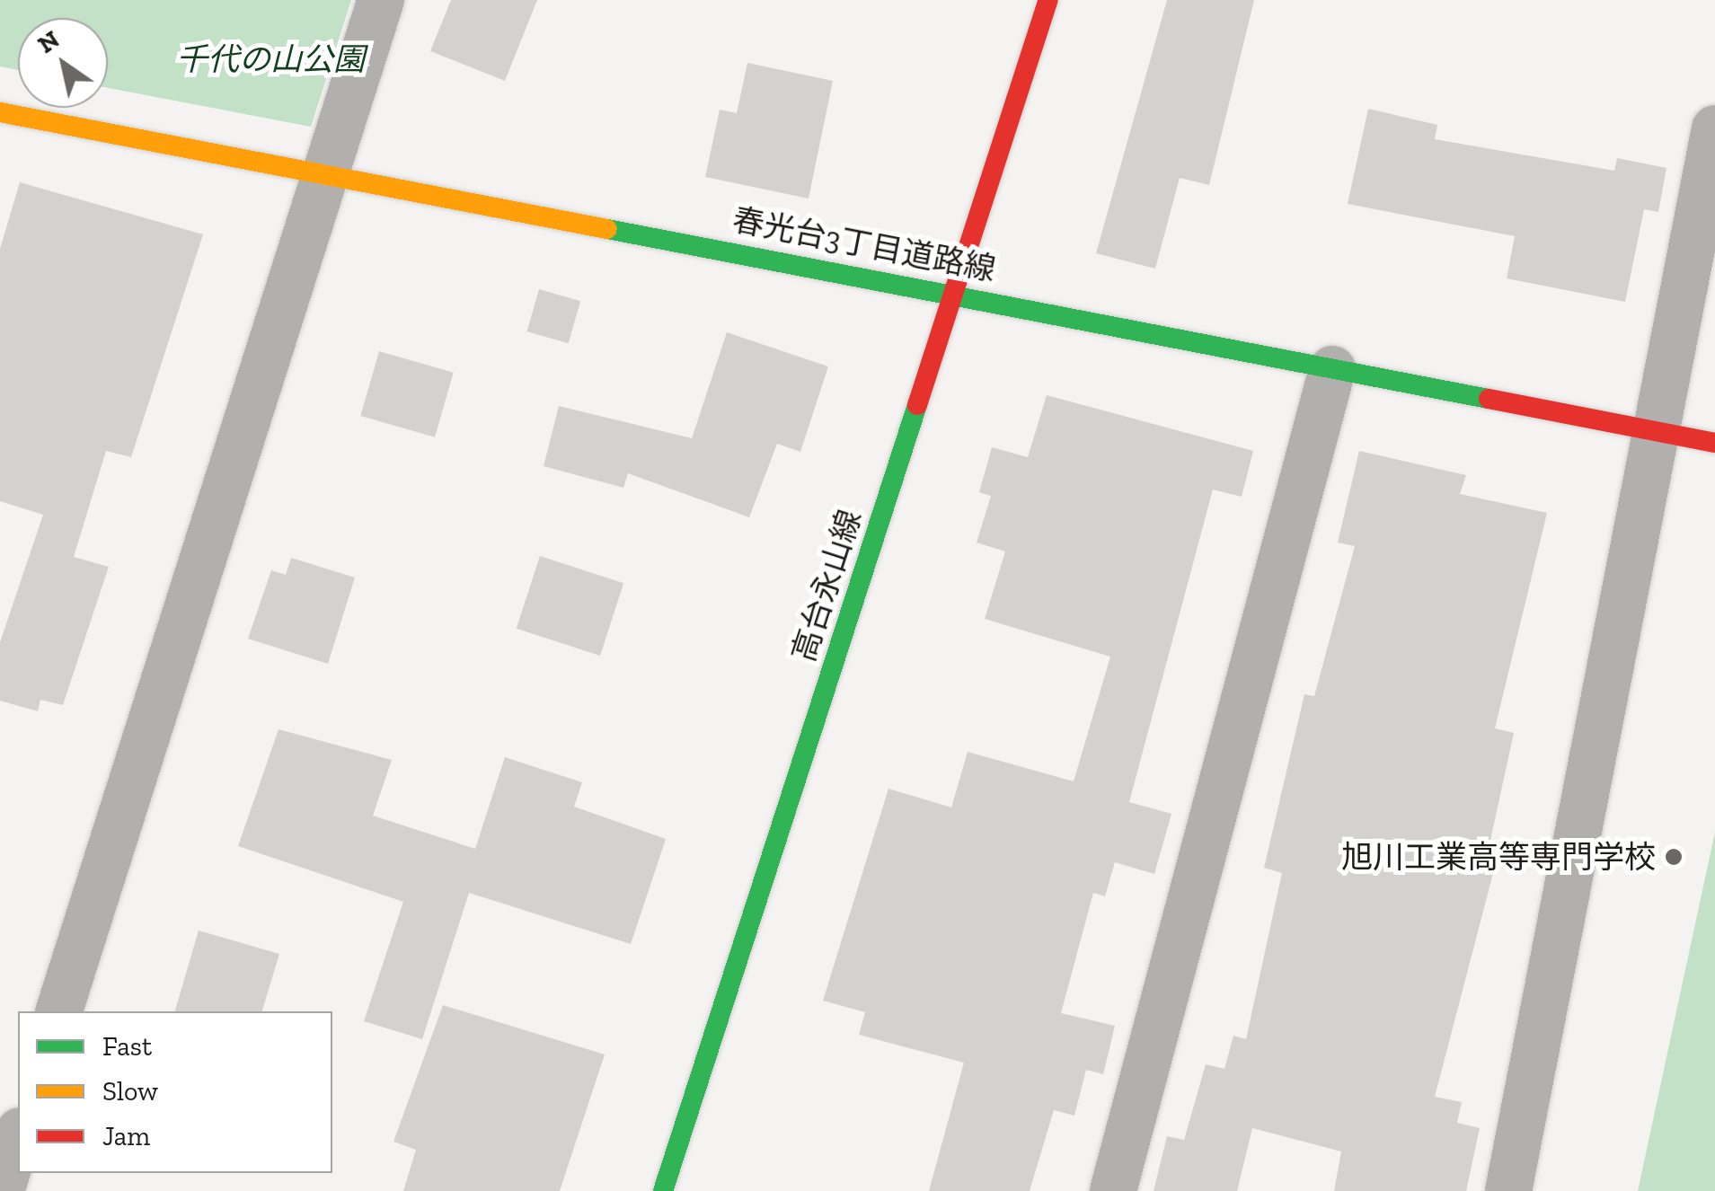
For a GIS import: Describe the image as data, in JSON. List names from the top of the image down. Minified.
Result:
{"streets":{"street":["春光台3丁目道路線","高台永山線"]},"crossings":[["春光台3丁目道路線","高台永山線"]],"parks":["千代の山公園"],"places":["旭川工業高等専門学校"],"legend":["Fast","Slow","Jam"],"north":"top left"}
